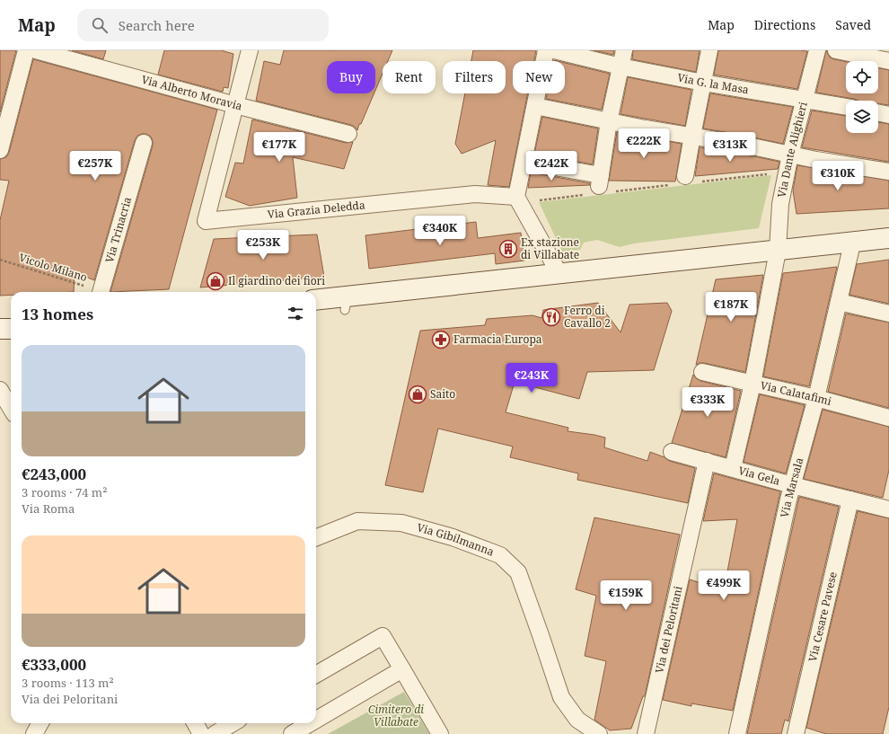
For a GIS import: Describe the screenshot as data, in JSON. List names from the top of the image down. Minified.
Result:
{"streets":{"street":["Via G. la Masa","Via Alberto Moravia","Via Dante Alighieri","Via Grazia Deledda","Via Trinacria","Via Calatafimi","Via Gela","Via Marsala","Via Gibilmanna","Via Cesare Pavese","Via dei Peloritani"],"path":["Vicolo Milano"]},"crossings":[["Via G. la Masa","Via Dante Alighieri"],["Via Alberto Moravia","Via Grazia Deledda"],["Via Calatafimi","Via Marsala"],["Via Gela","Via Marsala"],["Via Gela","Via Cesare Pavese"],["Via Gela","Via dei Peloritani"]],"parks":["Cimitero di Villabate"],"places":{"building":["Ex stazione di Villabate"],"shop":["Il giardino dei fiori","Saito"],"restaurant":["Ferro di Cavallo 2"],"pharmacy":["Farmacia Europa"]},"page":{"header":"Map","search":"Search here","nav":["Map","Directions","Saved"],"chip":["Buy","Rent","Filters","New"],"price":["€222K","€177K","€313K","€257K","€242K","€310K","€340K","€253K","€187K","€243K","€333K","€499K","€159K"],"heading":"13 homes","list":[{"name":"€243,000","note":"3 rooms · 74 m² · Via Roma"},{"name":"€333,000","note":"3 rooms · 113 m² · Via dei Peloritani"}]}}
